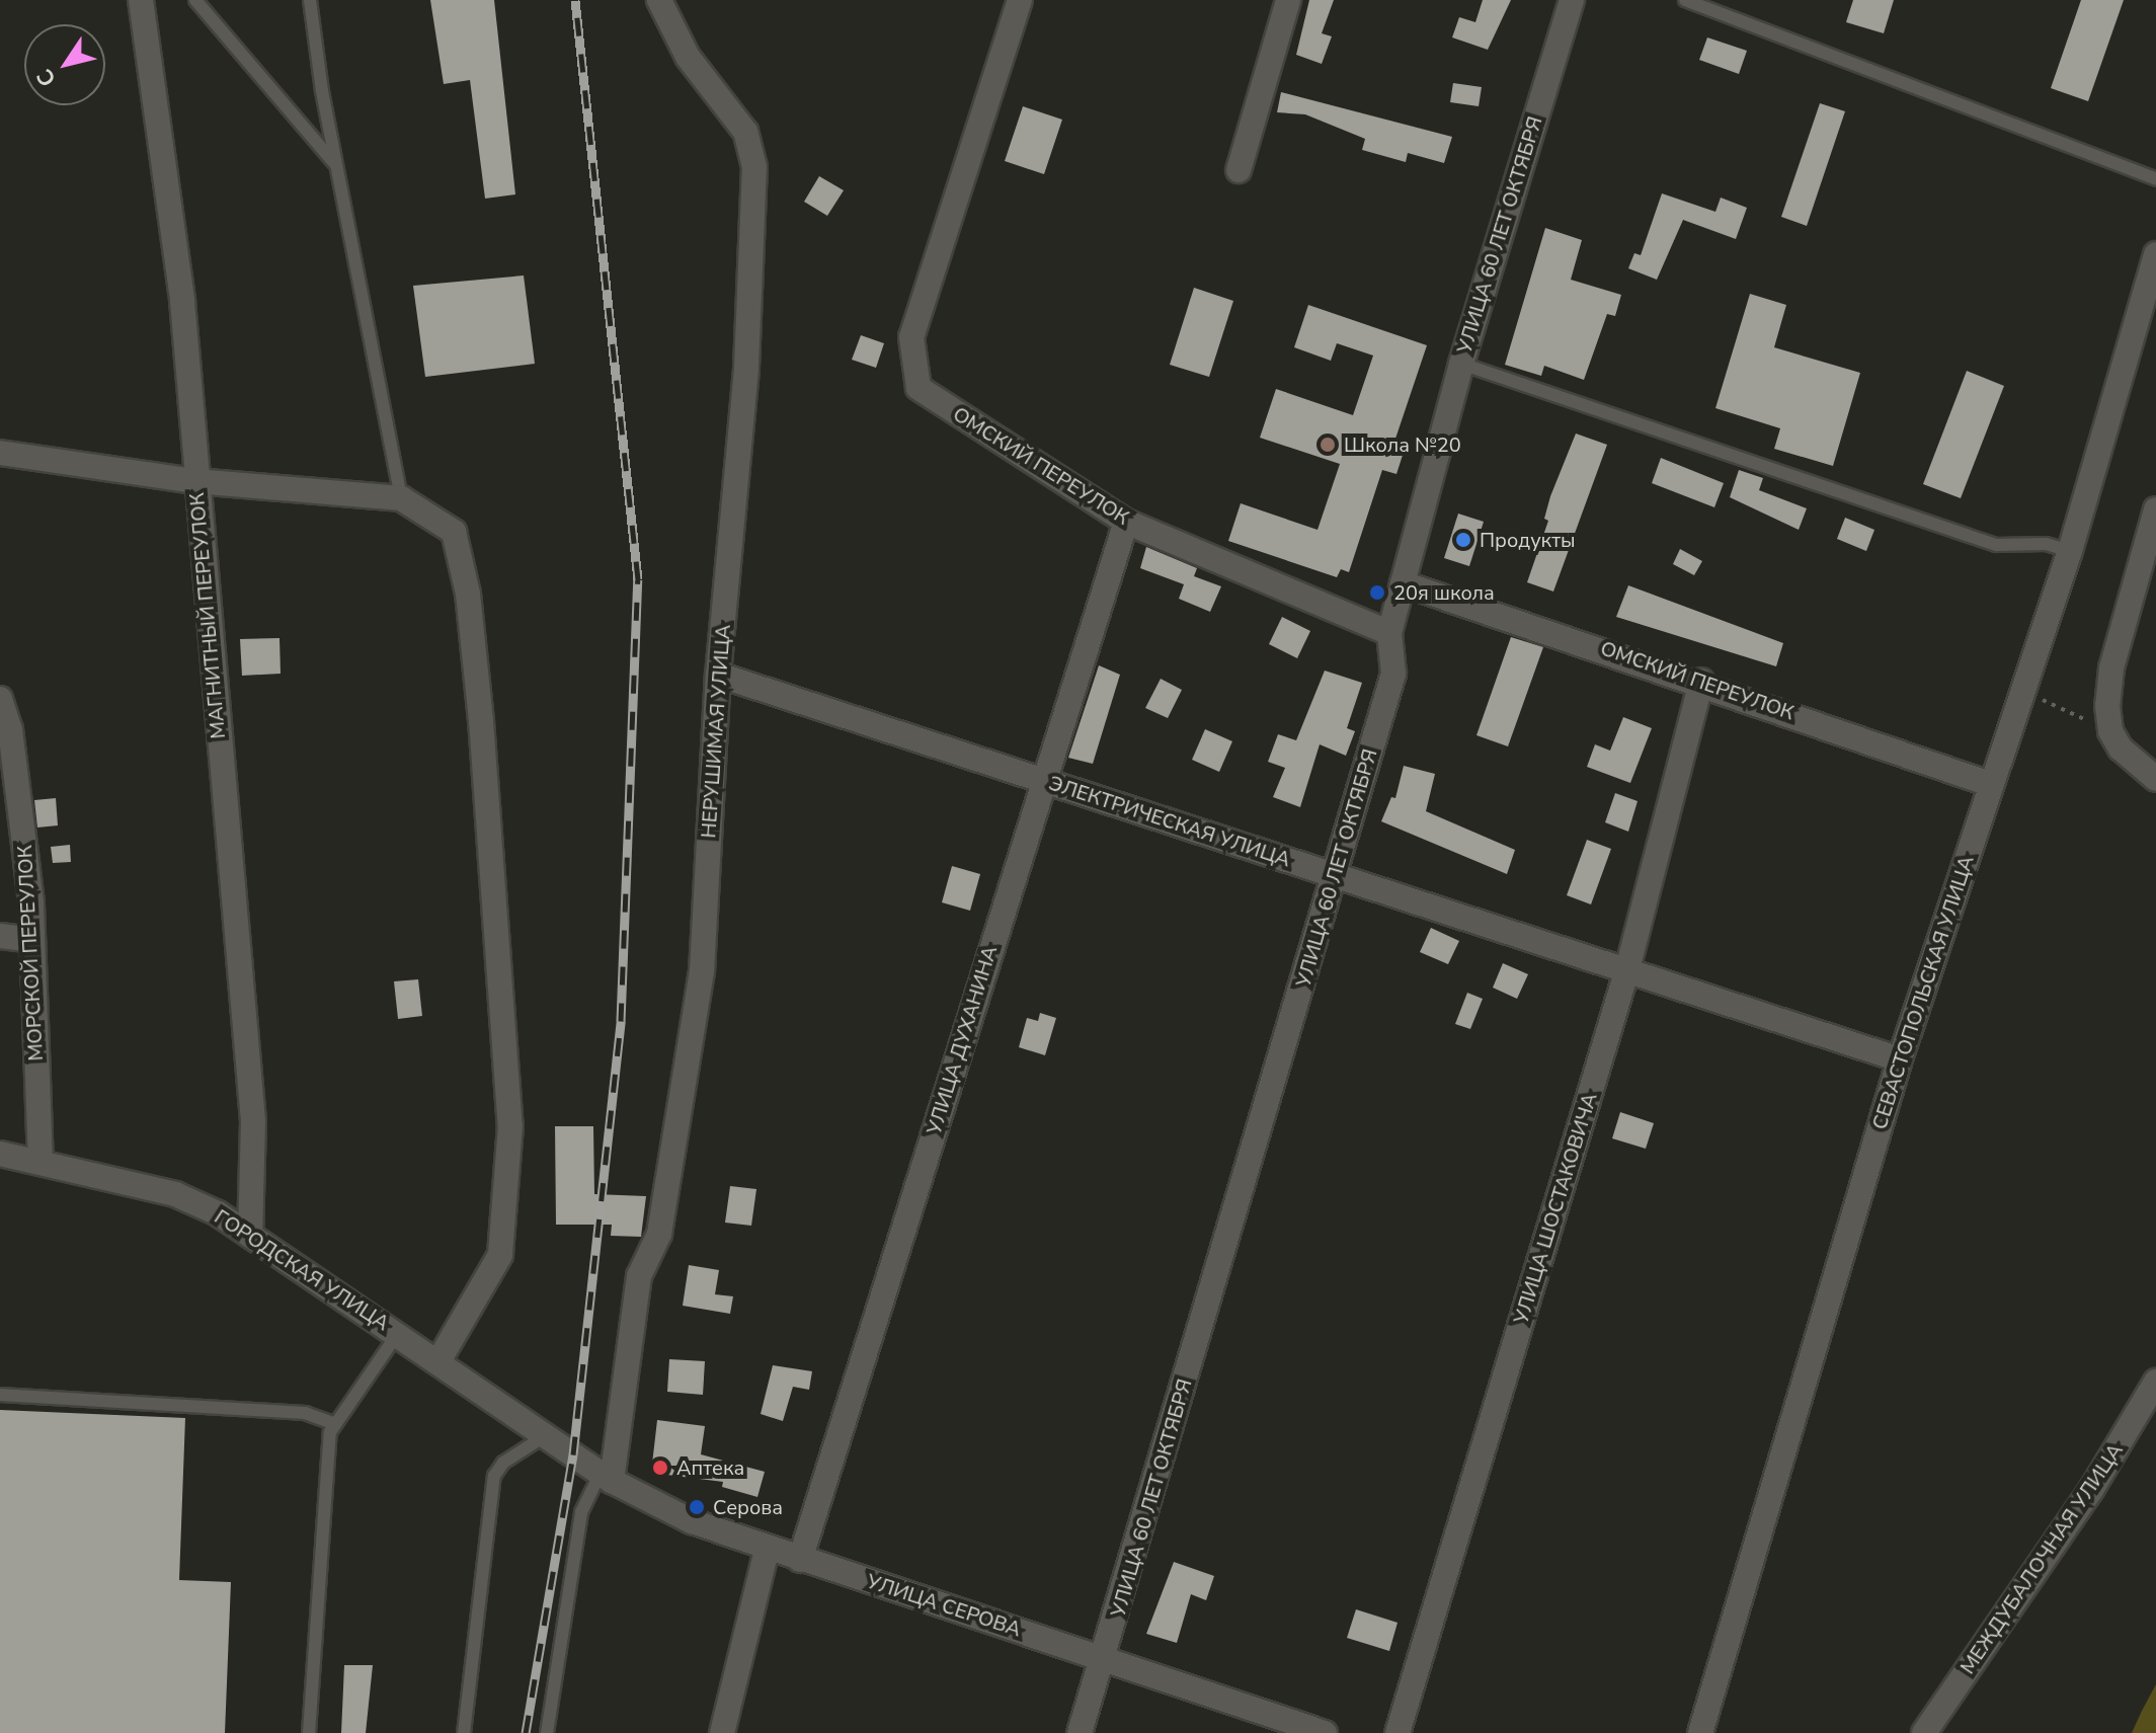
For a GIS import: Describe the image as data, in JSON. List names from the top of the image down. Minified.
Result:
{"streets":{"street":["УЛИЦА 60 ЛЕТ ОКТЯБРЯ","ОМСКИЙ ПЕРЕУЛОК","МАГНИТНЫЙ ПЕРЕУЛОК","НЕРУШИМАЯ УЛИЦА","ЭЛЕКТРИЧЕСКАЯ УЛИЦА","МОРСКОЙ ПЕРЕУЛОК","СЕВАСТОПОЛЬСКАЯ УЛИЦА","УЛИЦА ДУХАНИНА","УЛИЦА ШОСТАКОВИЧА","ГОРОДСКАЯ УЛИЦА","МЕЖДУБАЛОЧНАЯ УЛИЦА","УЛИЦА СЕРОВА"]},"crossings":[["УЛИЦА 60 ЛЕТ ОКТЯБРЯ","ОМСКИЙ ПЕРЕУЛОК"],["УЛИЦА 60 ЛЕТ ОКТЯБРЯ","ЭЛЕКТРИЧЕСКАЯ УЛИЦА"],["УЛИЦА 60 ЛЕТ ОКТЯБРЯ","УЛИЦА СЕРОВА"],["ОМСКИЙ ПЕРЕУЛОК","СЕВАСТОПОЛЬСКАЯ УЛИЦА"],["ОМСКИЙ ПЕРЕУЛОК","УЛИЦА ДУХАНИНА"],["ОМСКИЙ ПЕРЕУЛОК","УЛИЦА ШОСТАКОВИЧА"],["МАГНИТНЫЙ ПЕРЕУЛОК","ГОРОДСКАЯ УЛИЦА"],["НЕРУШИМАЯ УЛИЦА","ЭЛЕКТРИЧЕСКАЯ УЛИЦА"],["НЕРУШИМАЯ УЛИЦА","УЛИЦА СЕРОВА"],["ЭЛЕКТРИЧЕСКАЯ УЛИЦА","СЕВАСТОПОЛЬСКАЯ УЛИЦА"],["ЭЛЕКТРИЧЕСКАЯ УЛИЦА","УЛИЦА ДУХАНИНА"],["ЭЛЕКТРИЧЕСКАЯ УЛИЦА","УЛИЦА ШОСТАКОВИЧА"],["МОРСКОЙ ПЕРЕУЛОК","ГОРОДСКАЯ УЛИЦА"],["УЛИЦА ДУХАНИНА","УЛИЦА СЕРОВА"],["ГОРОДСКАЯ УЛИЦА","УЛИЦА СЕРОВА"]],"places":["Школа №20","Продукты","20я школа","Аптека","Серова"],"north":"bottom left"}
